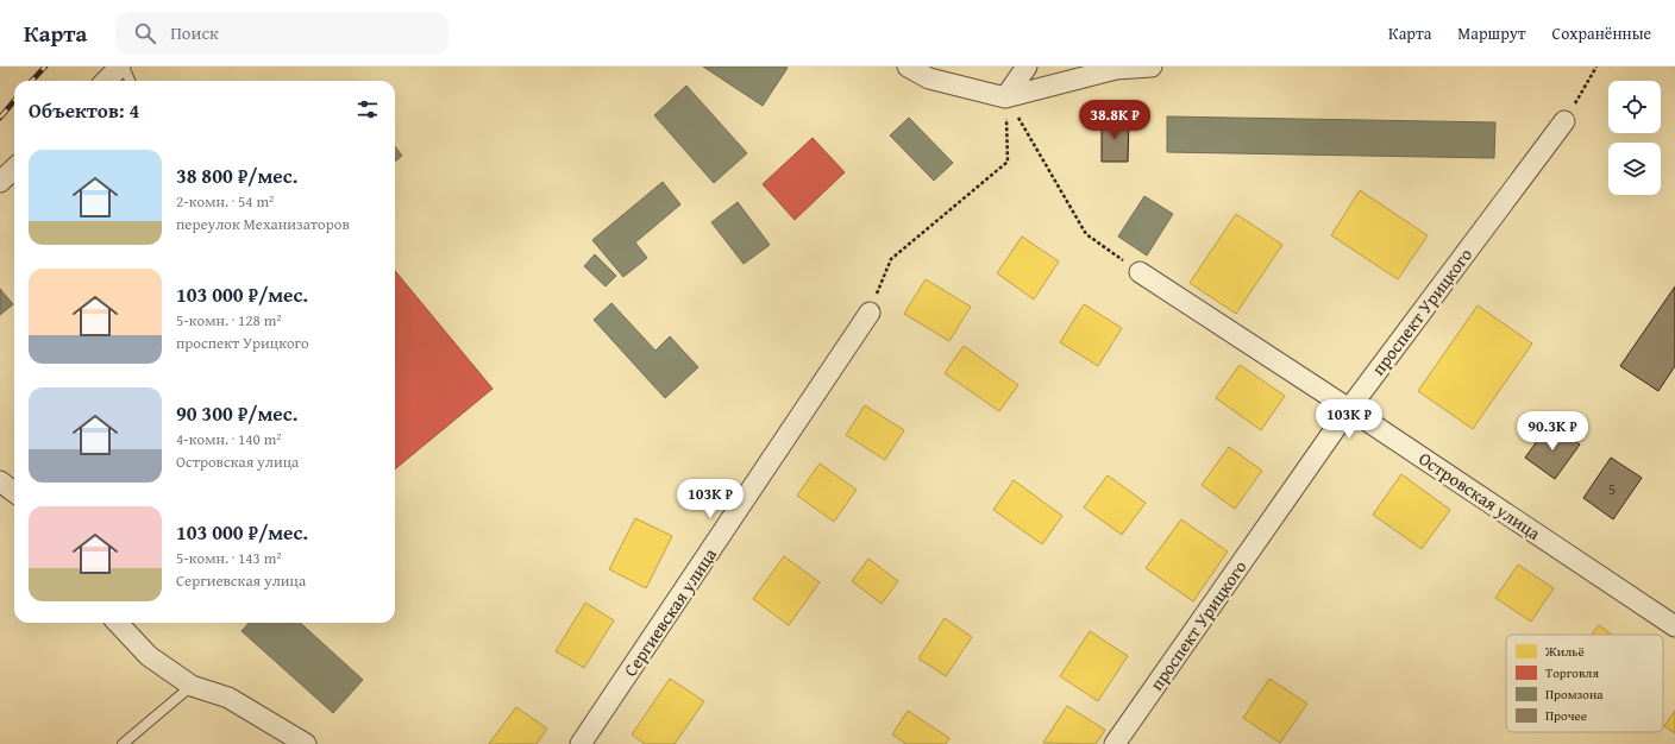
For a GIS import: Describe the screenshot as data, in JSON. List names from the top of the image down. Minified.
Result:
{"streets":{"street":["проспект Урицкого","Островская улица","Сергиевская улица"]},"crossings":[["проспект Урицкого","Островская улица"]],"house_numbers":["5"],"legend":["Жильё","Торговля","Промзона","Прочее"],"page":{"header":"Карта","search":"Поиск","nav":["Карта","Маршрут","Сохранённые"],"heading":"Объектов: 4","price":["38.8K ₽","103K ₽","90.3K ₽","103K ₽"],"list":[{"name":"38 800 ₽/мес.","note":"2-комн. · 54 m² · переулок Механизаторов"},{"name":"103 000 ₽/мес.","note":"5-комн. · 128 m² · проспект Урицкого"},{"name":"90 300 ₽/мес.","note":"4-комн. · 140 m² · Островская улица"},{"name":"103 000 ₽/мес.","note":"5-комн. · 143 m² · Сергиевская улица"}]}}
